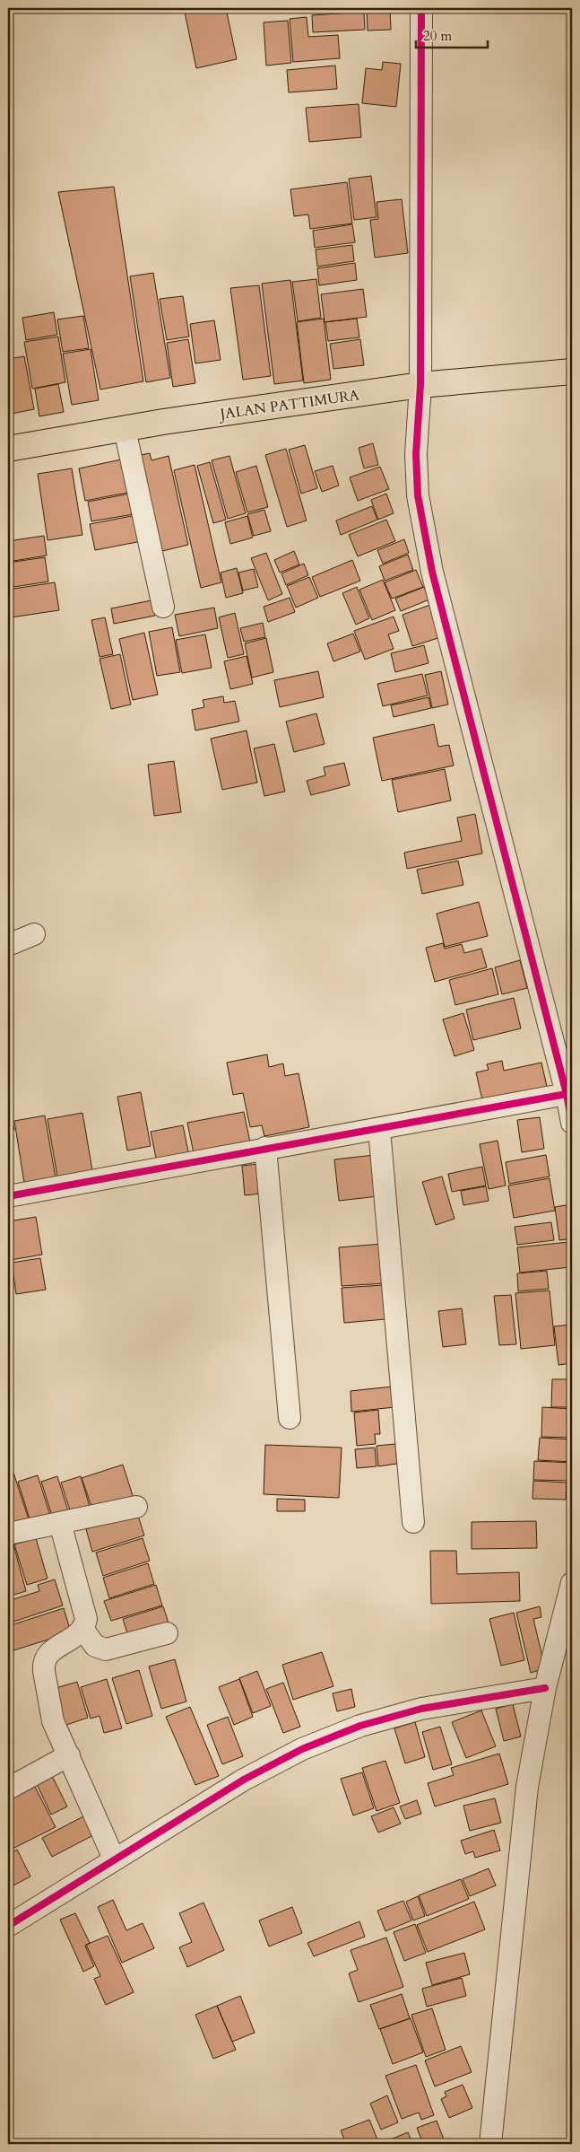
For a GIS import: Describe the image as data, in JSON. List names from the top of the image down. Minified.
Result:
{"streets":{"highway":["JALAN PATTIMURA"]},"scale_bar":"20 m"}
